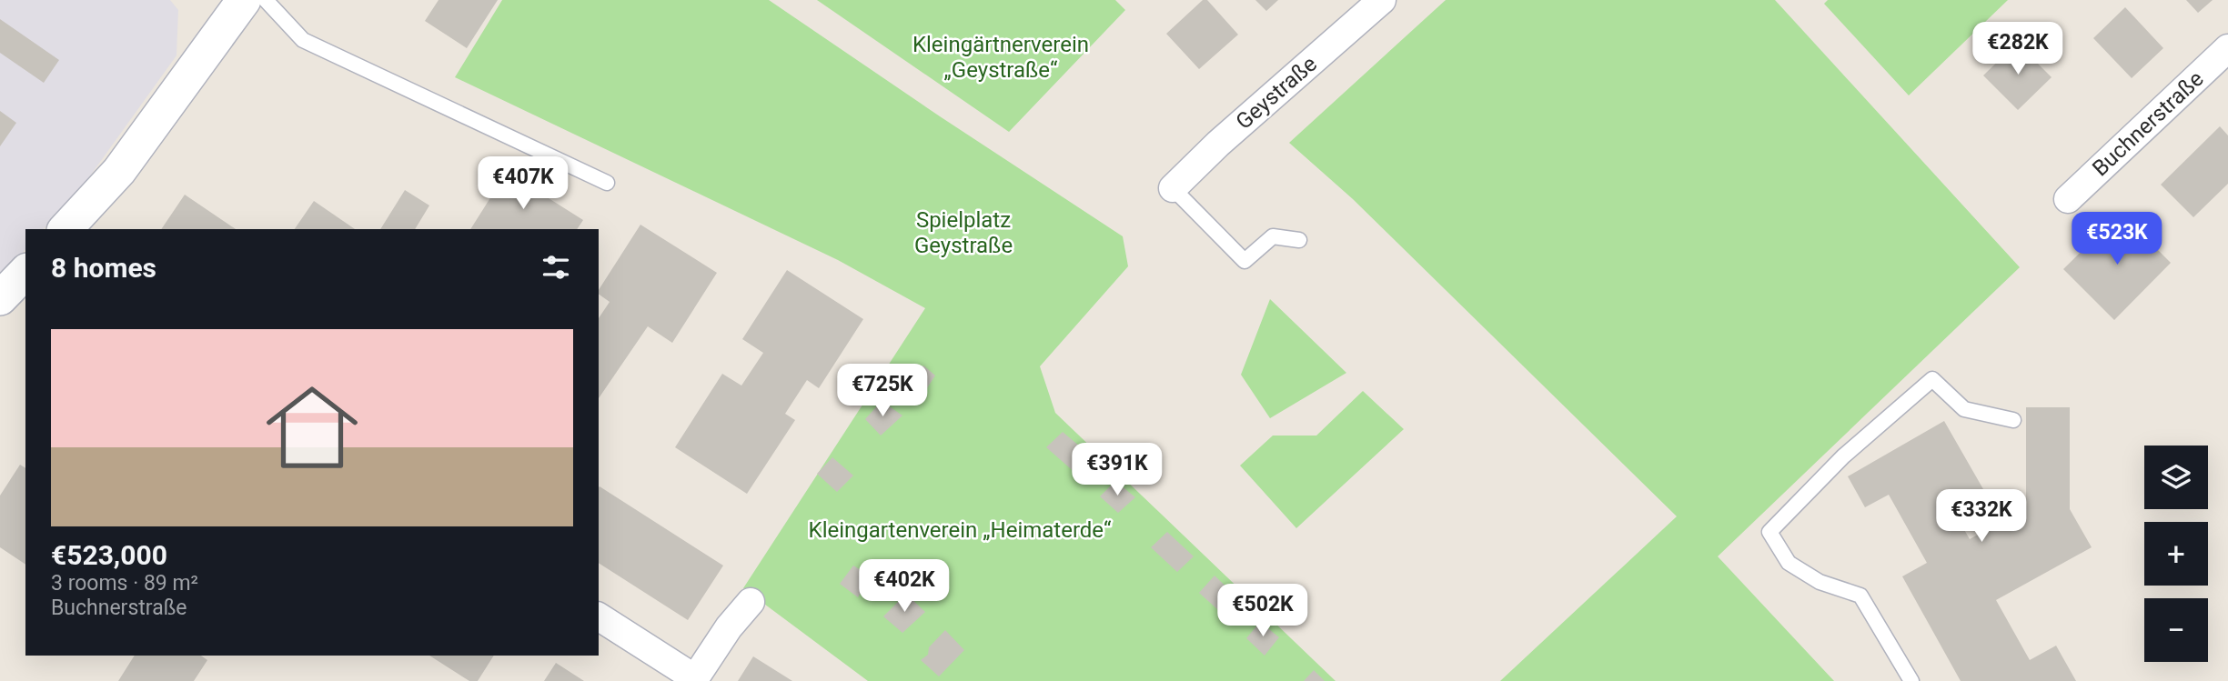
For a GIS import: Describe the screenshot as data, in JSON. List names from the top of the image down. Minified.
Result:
{"streets":{"street":["Geystraße","Buchnerstraße"]},"parks":["Kleingärtnerverein „Geystraße“","Spielplatz Geystraße","Kleingartenverein „Heimaterde“"],"page":{"price":["€282K","€407K","€523K","€725K","€391K","€332K","€402K","€502K"],"heading":"8 homes","list":[{"name":"€523,000","note":"3 rooms · 89 m² · Buchnerstraße"}],"map_buttons":["+","−"]}}
